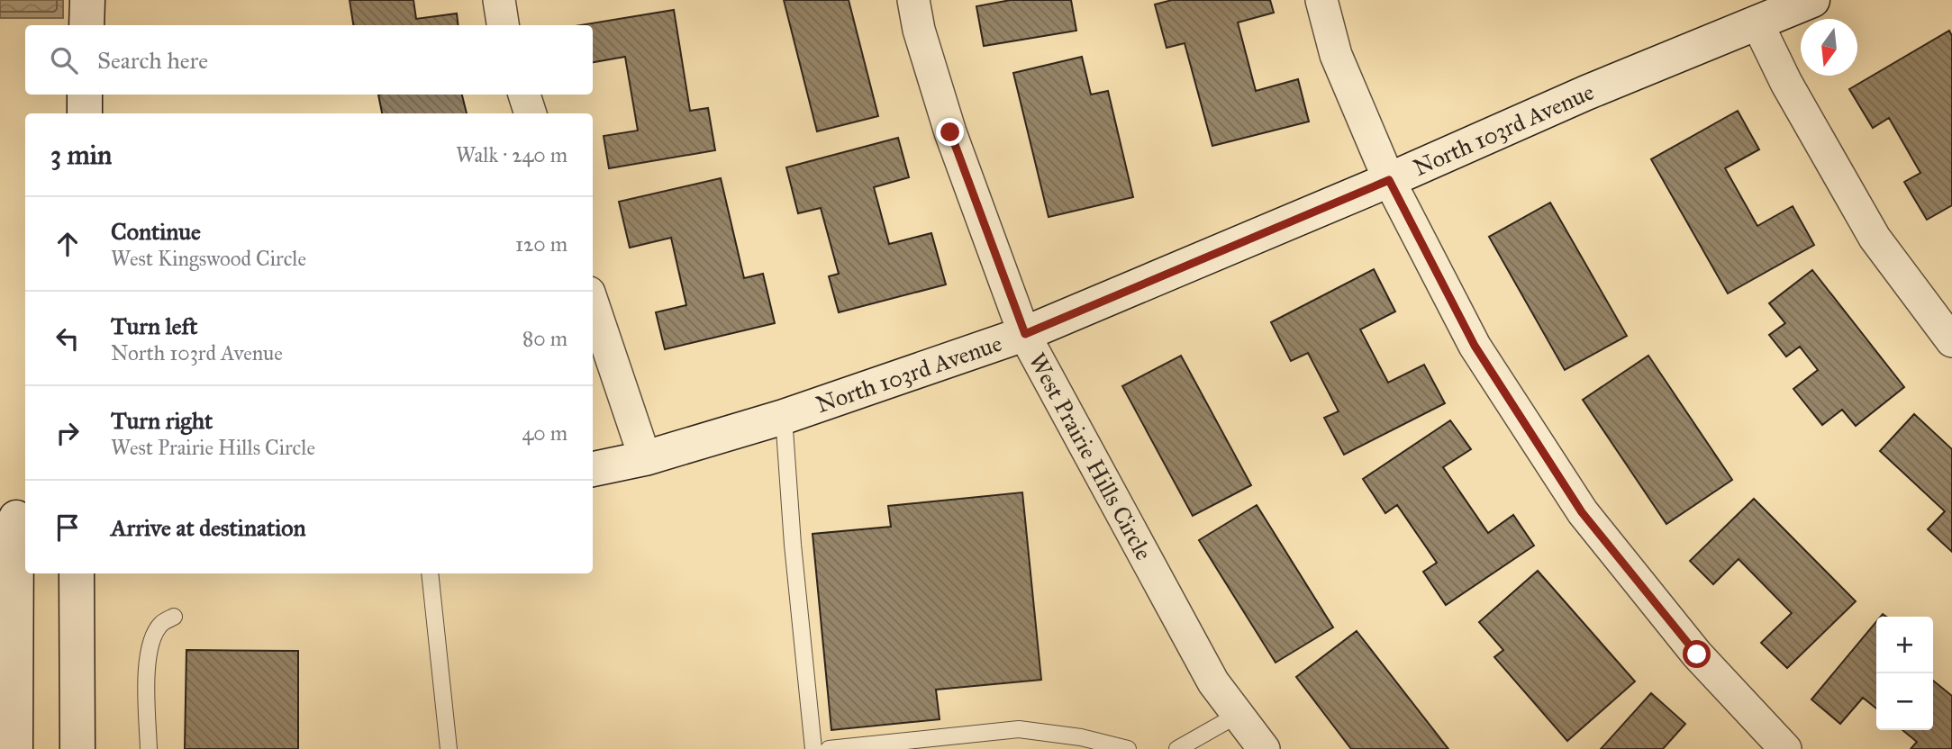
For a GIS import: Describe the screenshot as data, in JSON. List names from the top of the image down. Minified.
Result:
{"streets":{"street":["North 103rd Avenue","West Prairie Hills Circle"]},"crossings":[["North 103rd Avenue","West Prairie Hills Circle"]],"north":"bottom","page":{"search":"Search here","heading":["3 min","Walk · 240 m"],"list":[["Continue","West Kingswood Circle","120 m"],["Turn left","North 103rd Avenue","80 m"],["Turn right","West Prairie Hills Circle","40 m"],"Arrive at destination"],"map_buttons":["+","−"]}}
